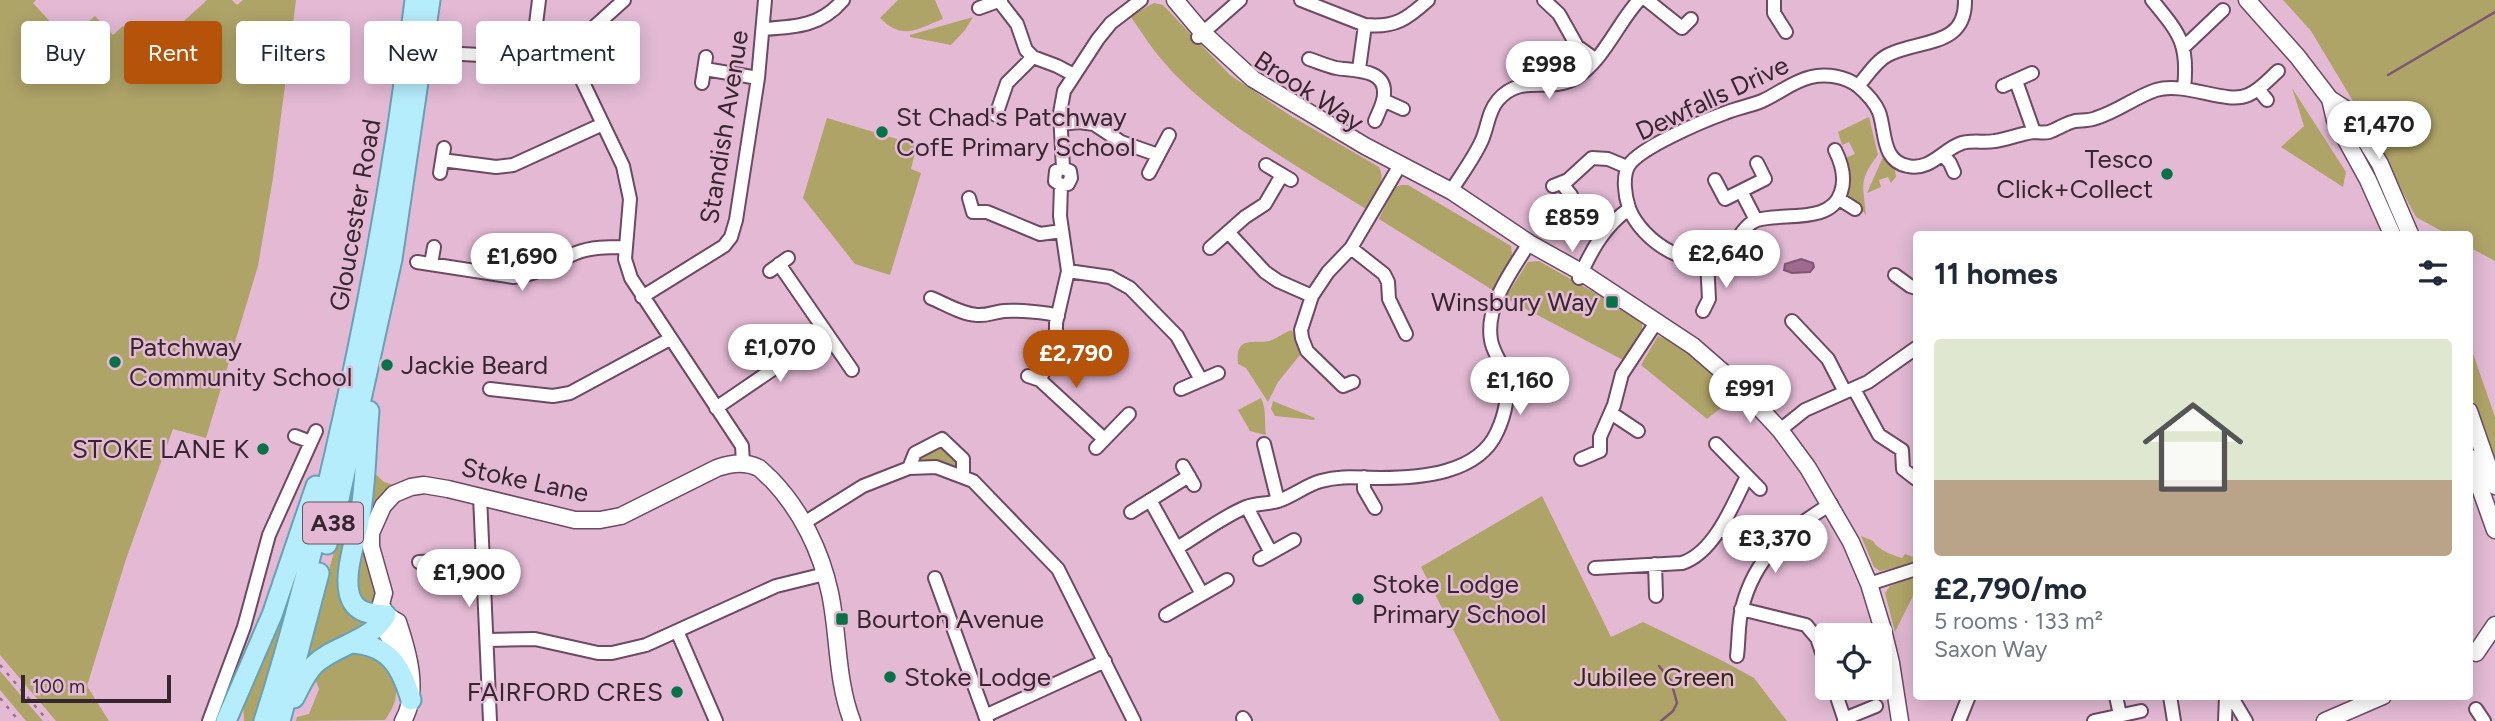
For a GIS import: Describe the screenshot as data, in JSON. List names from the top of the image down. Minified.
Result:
{"streets":{"main road":["Gloucester Road","A38"],"street":["Brook Way","Dewfalls Drive","Standish Avenue","Stoke Lane"]},"parks":["Jubilee Green"],"places":{"other":["St Chad's Patchway CofE Primary School","Tesco Click+Collect","Patchway Community School","Jackie Beard","STOKE LANE K","Stoke Lodge Primary School","Stoke Lodge","FAIRFORD CRES"],"transit":["Winsbury Way","Bourton Avenue"]},"scale_bar":"100 m","page":{"chip":["Buy","Rent","Filters","New","Apartment"],"price":["£998","£1,470","£859","£2,640","£1,690","£1,070","£2,790","£1,160","£991","£3,370","£1,900"],"heading":"11 homes","list":[{"name":"£2,790/mo","note":"5 rooms · 133 m² · Saxon Way"}],"scale":"100 m"}}
